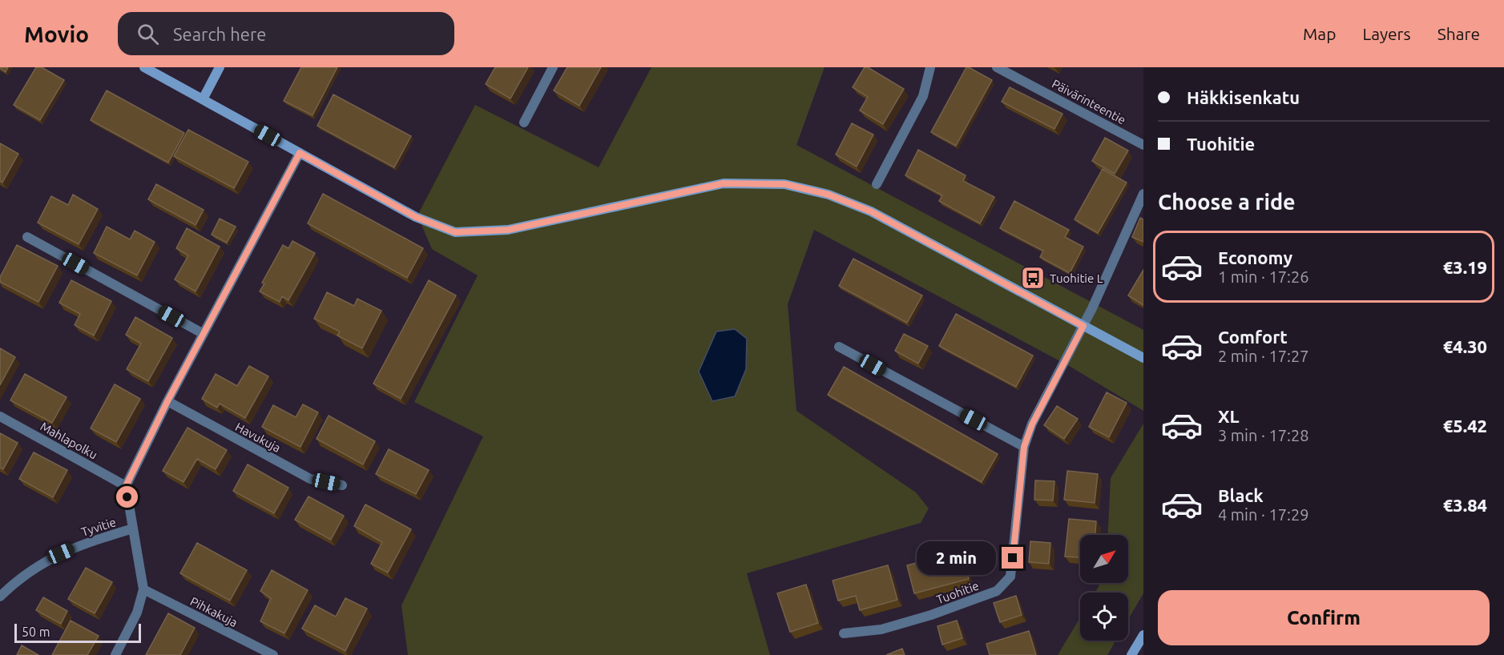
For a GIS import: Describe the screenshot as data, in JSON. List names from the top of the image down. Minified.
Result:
{"streets":{"street":["Päivärinteentie","Havukuja","Mahlapolku","Tyvitie","Tuohitie","Pihkakuja"]},"places":{"bus stop":["Tuohitie L"]},"scale_bar":"50 m","north":"top right","page":{"header":"Movio","search":"Search here","nav":["Map","Layers","Share"],"banner":["Häkkisenkatu","Tuohitie"],"heading":"Choose a ride","list":[{"name":"Economy","note":"1 min · 17:26","value":"€3.19"},{"name":"Comfort","note":"2 min · 17:27","value":"€4.30"},{"name":"XL","note":"3 min · 17:28","value":"€5.42"},{"name":"Black","note":"4 min · 17:29","value":"€3.84"}],"bubble":"2 min","buttons":"Confirm","scale":"50 m"}}
